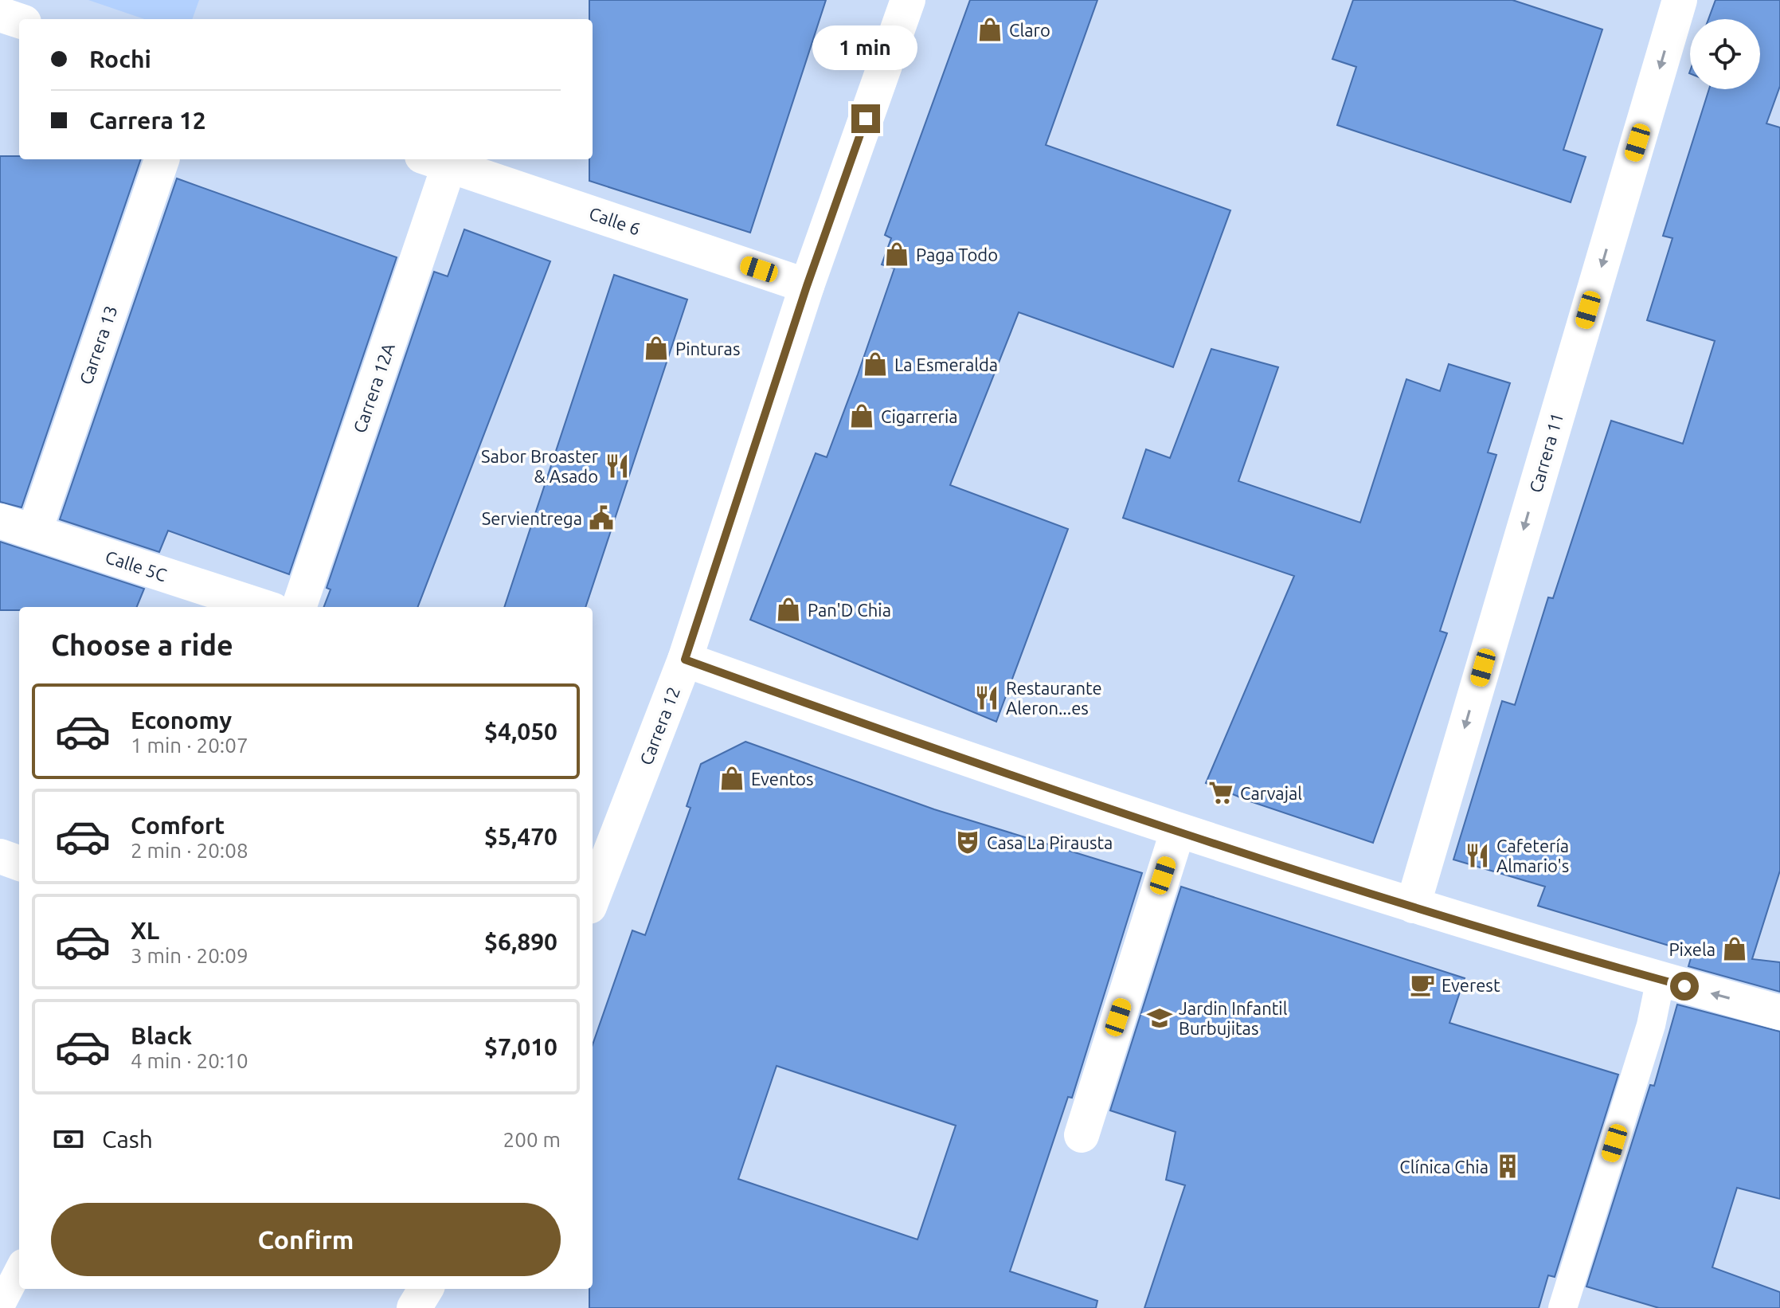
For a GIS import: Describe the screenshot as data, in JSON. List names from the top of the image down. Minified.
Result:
{"streets":{"street":["Calle 6","Carrera 13","Carrera 12A","Carrera 11","Calle 5C","Carrera 12"]},"crossings":[["Calle 6","Carrera 12A"],["Calle 6","Carrera 12"],["Carrera 13","Calle 5C"]],"one_way":["Carrera 11"],"places":{"shop":["Claro","Paga Todo","Pinturas","La Esmeralda","Cigarreria","Pan'D Chia","Eventos","Pixela"],"restaurant":["Sabor Broaster & Asado","Restaurante Aleron...es","Cafetería Almario's"],"public building":["Servientrega"],"supermarket":["Carvajal"],"theatre":["Casa La Pirausta"],"cafe":["Everest"],"school or university":["Jardin Infantil Burbujitas"],"building":["Clínica Chia"]},"page":{"banner":["Rochi","Carrera 12"],"bubble":"1 min","heading":"Choose a ride","list":[{"name":"Economy","note":"1 min · 20:07","value":"$4,050"},{"name":"Comfort","note":"2 min · 20:08","value":"$5,470"},{"name":"XL","note":"3 min · 20:09","value":"$6,890"},{"name":"Black","note":"4 min · 20:10","value":"$7,010"}],"pay":["Cash","200 m"],"buttons":"Confirm"}}
